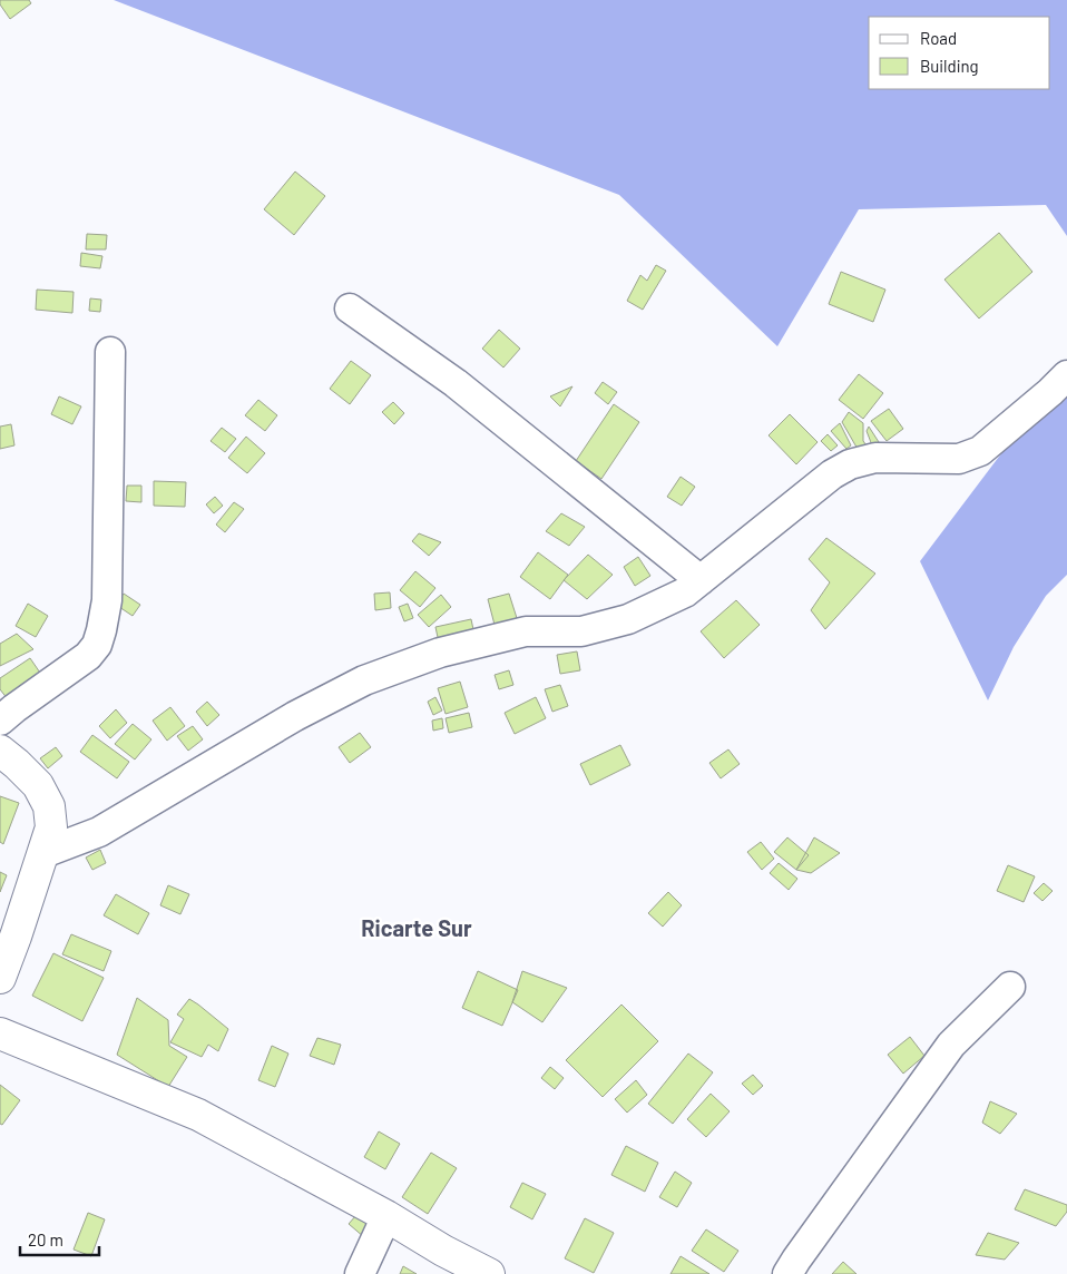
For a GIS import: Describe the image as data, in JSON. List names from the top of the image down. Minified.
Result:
{"districts":["Ricarte Sur"],"legend":["Road","Building"],"scale_bar":"20 m"}
